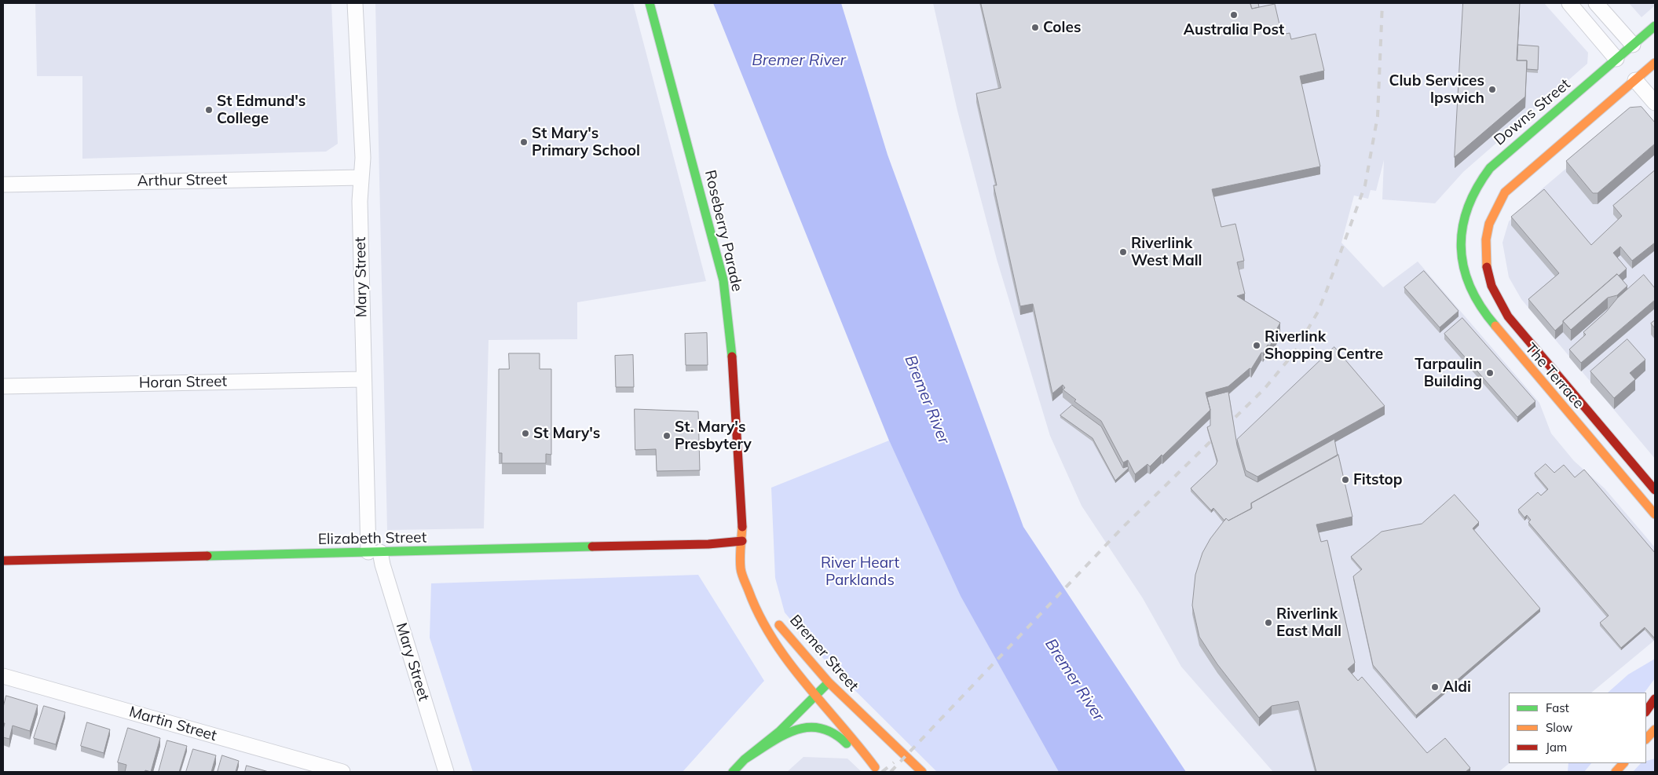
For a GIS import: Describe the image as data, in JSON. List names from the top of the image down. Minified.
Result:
{"streets":{"street":["Downs Street","Arthur Street","Roseberry Parade","Mary Street","The Terrace","Horan Street","Elizabeth Street","Bremer Street","Martin Street"]},"crossings":[["Downs Street","The Terrace"],["Arthur Street","Mary Street"],["Roseberry Parade","Elizabeth Street"],["Roseberry Parade","Bremer Street"],["Mary Street","Horan Street"],["Mary Street","Elizabeth Street"],["Elizabeth Street","Bremer Street"]],"water":["Bremer River"],"parks":["River Heart Parklands"],"places":["Australia Post","Coles","Club Services Ipswich","St Edmund's College","St Mary's Primary School","Riverlink West Mall","Riverlink Shopping Centre","Tarpaulin Building","St Mary's","St. Mary's Presbytery","Fitstop","Riverlink East Mall","Aldi"],"legend":["Fast","Slow","Jam"]}
